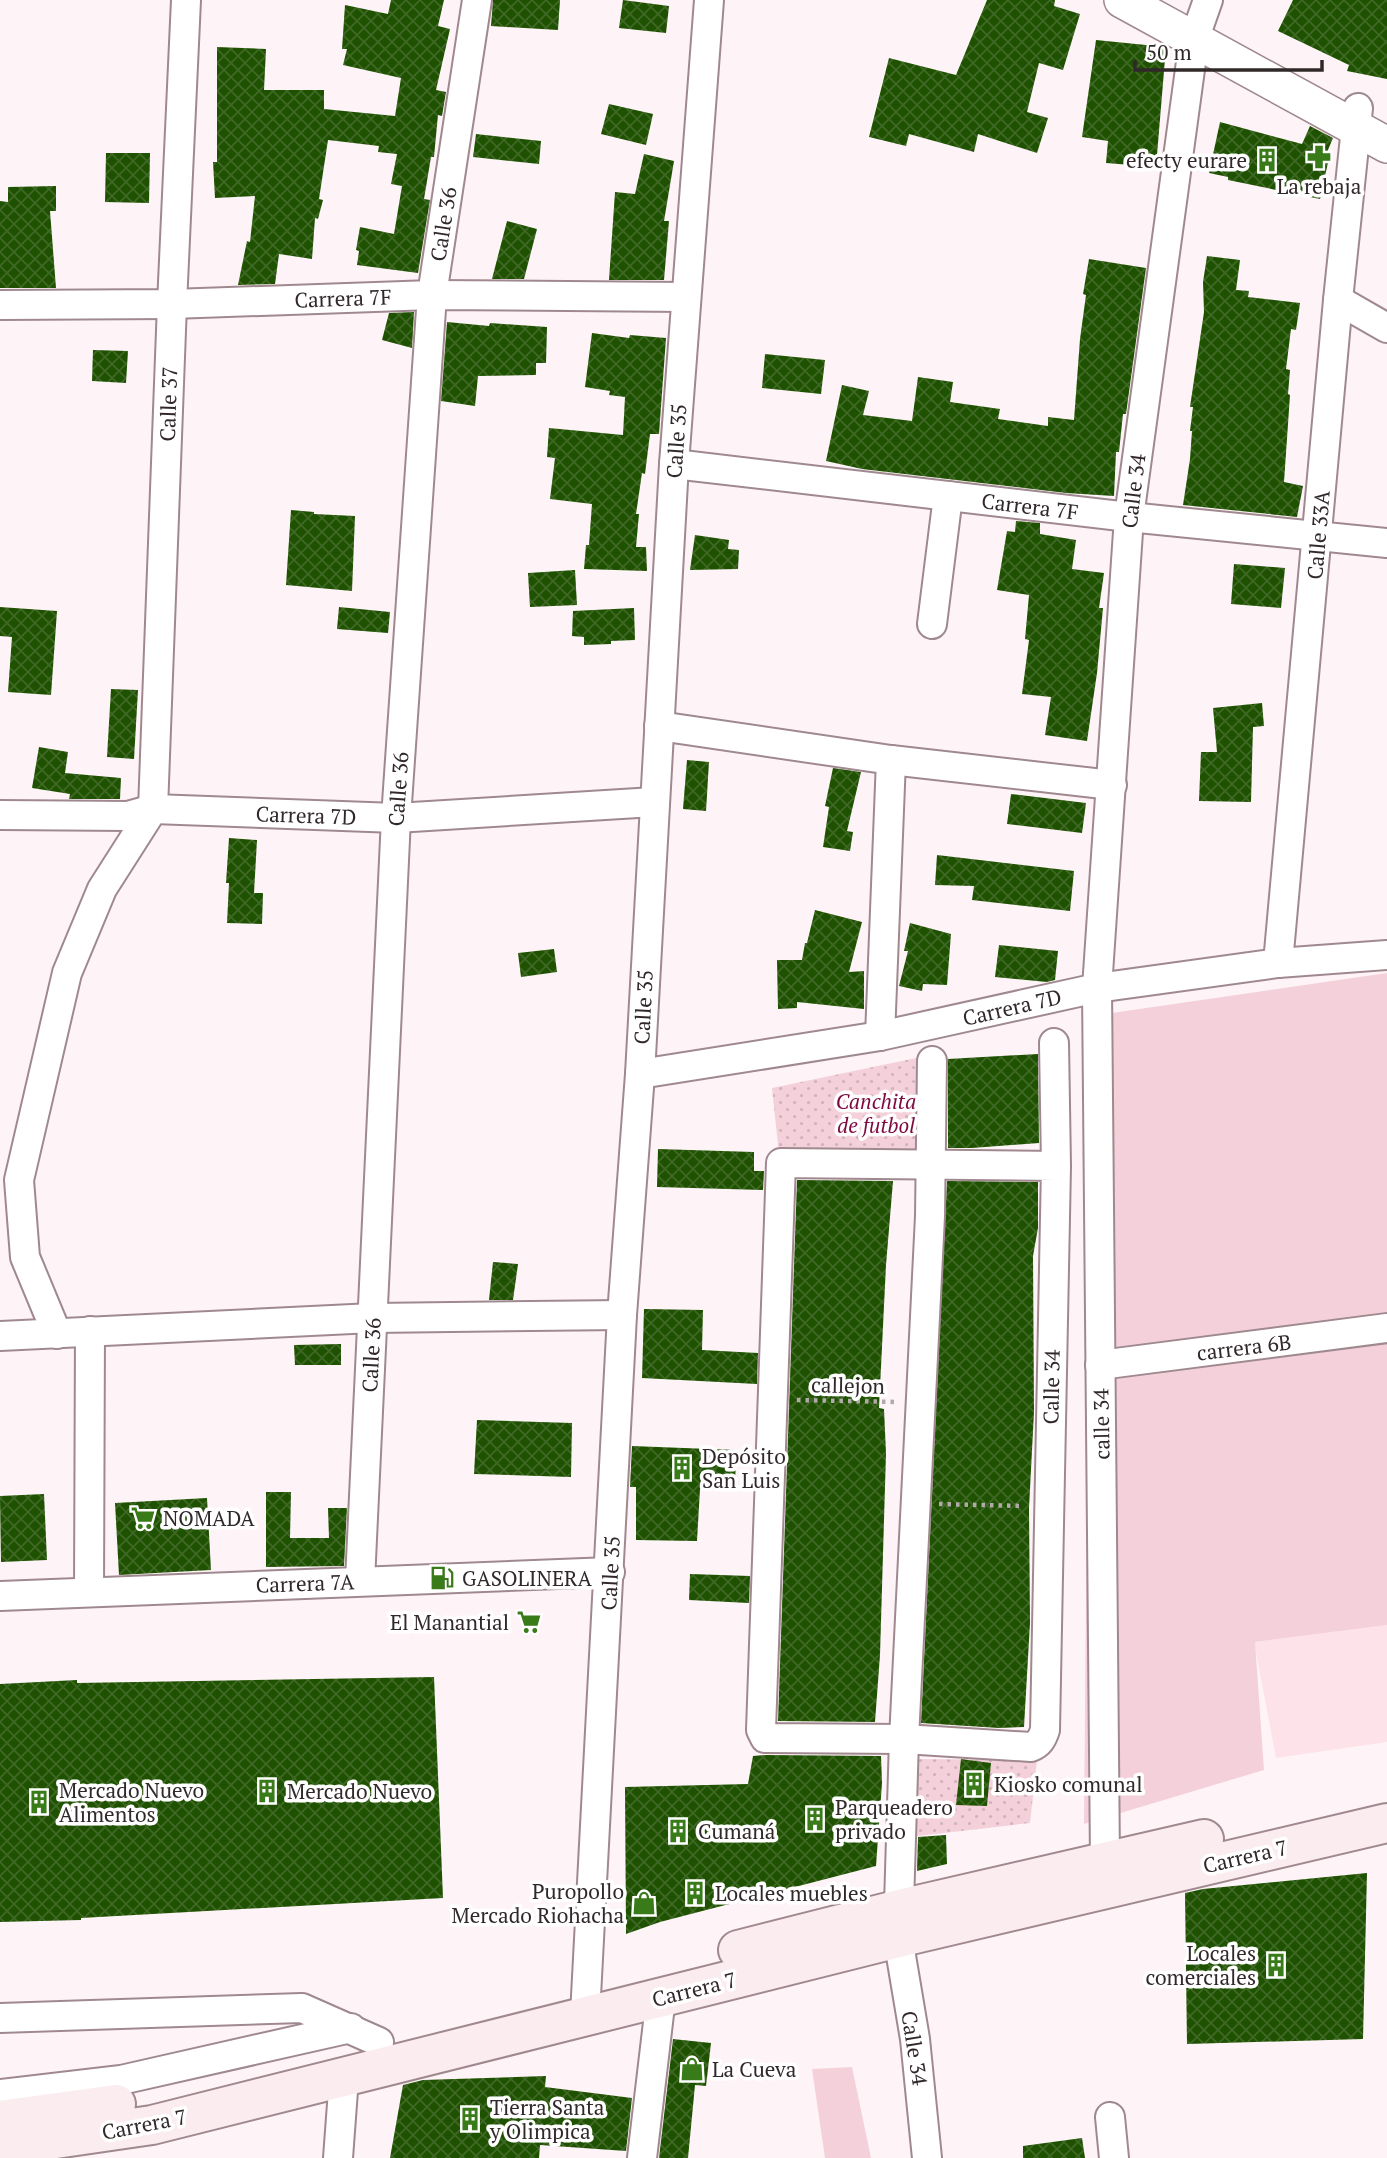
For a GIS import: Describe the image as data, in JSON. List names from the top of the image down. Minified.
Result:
{"streets":{"main road":["Carrera 7"],"street":["Calle 36","Carrera 7F","Calle 37","Calle 35","Calle 34","Calle 33A","Carrera 7D","carrera 6B","calle 34","Carrera 7A"],"path":["callejon"]},"crossings":[["Calle 36","Carrera 7F"],["Calle 36","Carrera 7D"],["Calle 36","Carrera 7A"],["Carrera 7F","Calle 37"],["Carrera 7F","Calle 35"],["Carrera 7F","Calle 34"],["Carrera 7F","Calle 33A"],["Calle 37","Carrera 7D"],["Calle 35","Carrera 7D"],["Calle 35","Carrera 7A"],["Calle 35","Carrera 7"],["Calle 34","Carrera 7D"],["Calle 34","calle 34"],["Calle 34","Carrera 7"],["Calle 33A","Carrera 7D"],["Carrera 7D","calle 34"],["carrera 6B","calle 34"],["calle 34","Carrera 7"]],"parks":["Canchita de futbol"],"places":{"pharmacy":["La rebaja"],"building":["efecty eurare","Depósito San Luis","Kiosko comunal","Mercado Nuevo","Mercado Nuevo Alimentos","Parqueadero privado","Cumaná","Locales muebles","Locales comerciales","Tierra Santa y Olimpica"],"supermarket":["NOMADA","El Manantial"],"fuel station":["GASOLINERA"],"shop":["Puropollo Mercado Riohacha","La Cueva"]},"scale_bar":"50 m"}
